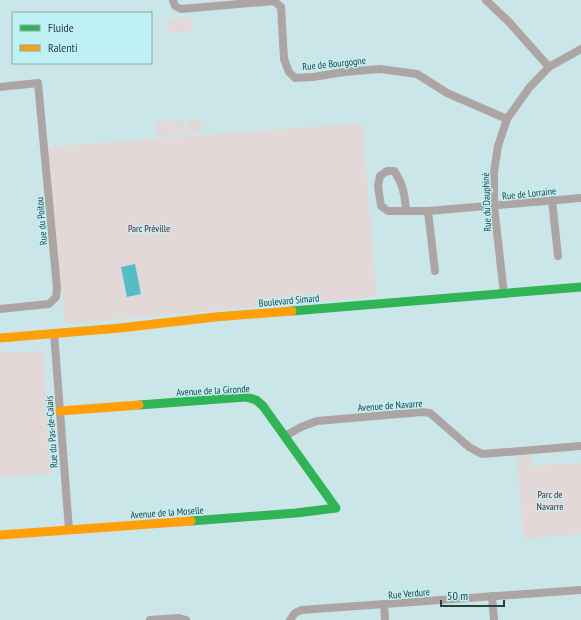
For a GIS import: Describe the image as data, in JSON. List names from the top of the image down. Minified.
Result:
{"streets":{"street":["Rue de Bourgogne","Rue de Lorraine","Rue du Dauphiné","Rue du Poitou","Boulevard Simard","Avenue de la Gironde","Avenue de Navarre","Rue du Pas-de-Calais","Avenue de la Moselle","Rue Verdure"]},"crossings":[["Rue de Bourgogne","Rue du Dauphiné"],["Rue de Lorraine","Rue du Dauphiné"],["Rue du Dauphiné","Boulevard Simard"],["Boulevard Simard","Rue du Pas-de-Calais"],["Avenue de la Gironde","Avenue de Navarre"],["Avenue de la Gironde","Rue du Pas-de-Calais"],["Avenue de la Gironde","Avenue de la Moselle"],["Rue du Pas-de-Calais","Avenue de la Moselle"]],"parks":["Parc Préville","Parc de Navarre"],"legend":["Fluide","Ralenti"],"scale_bar":"50 m"}
